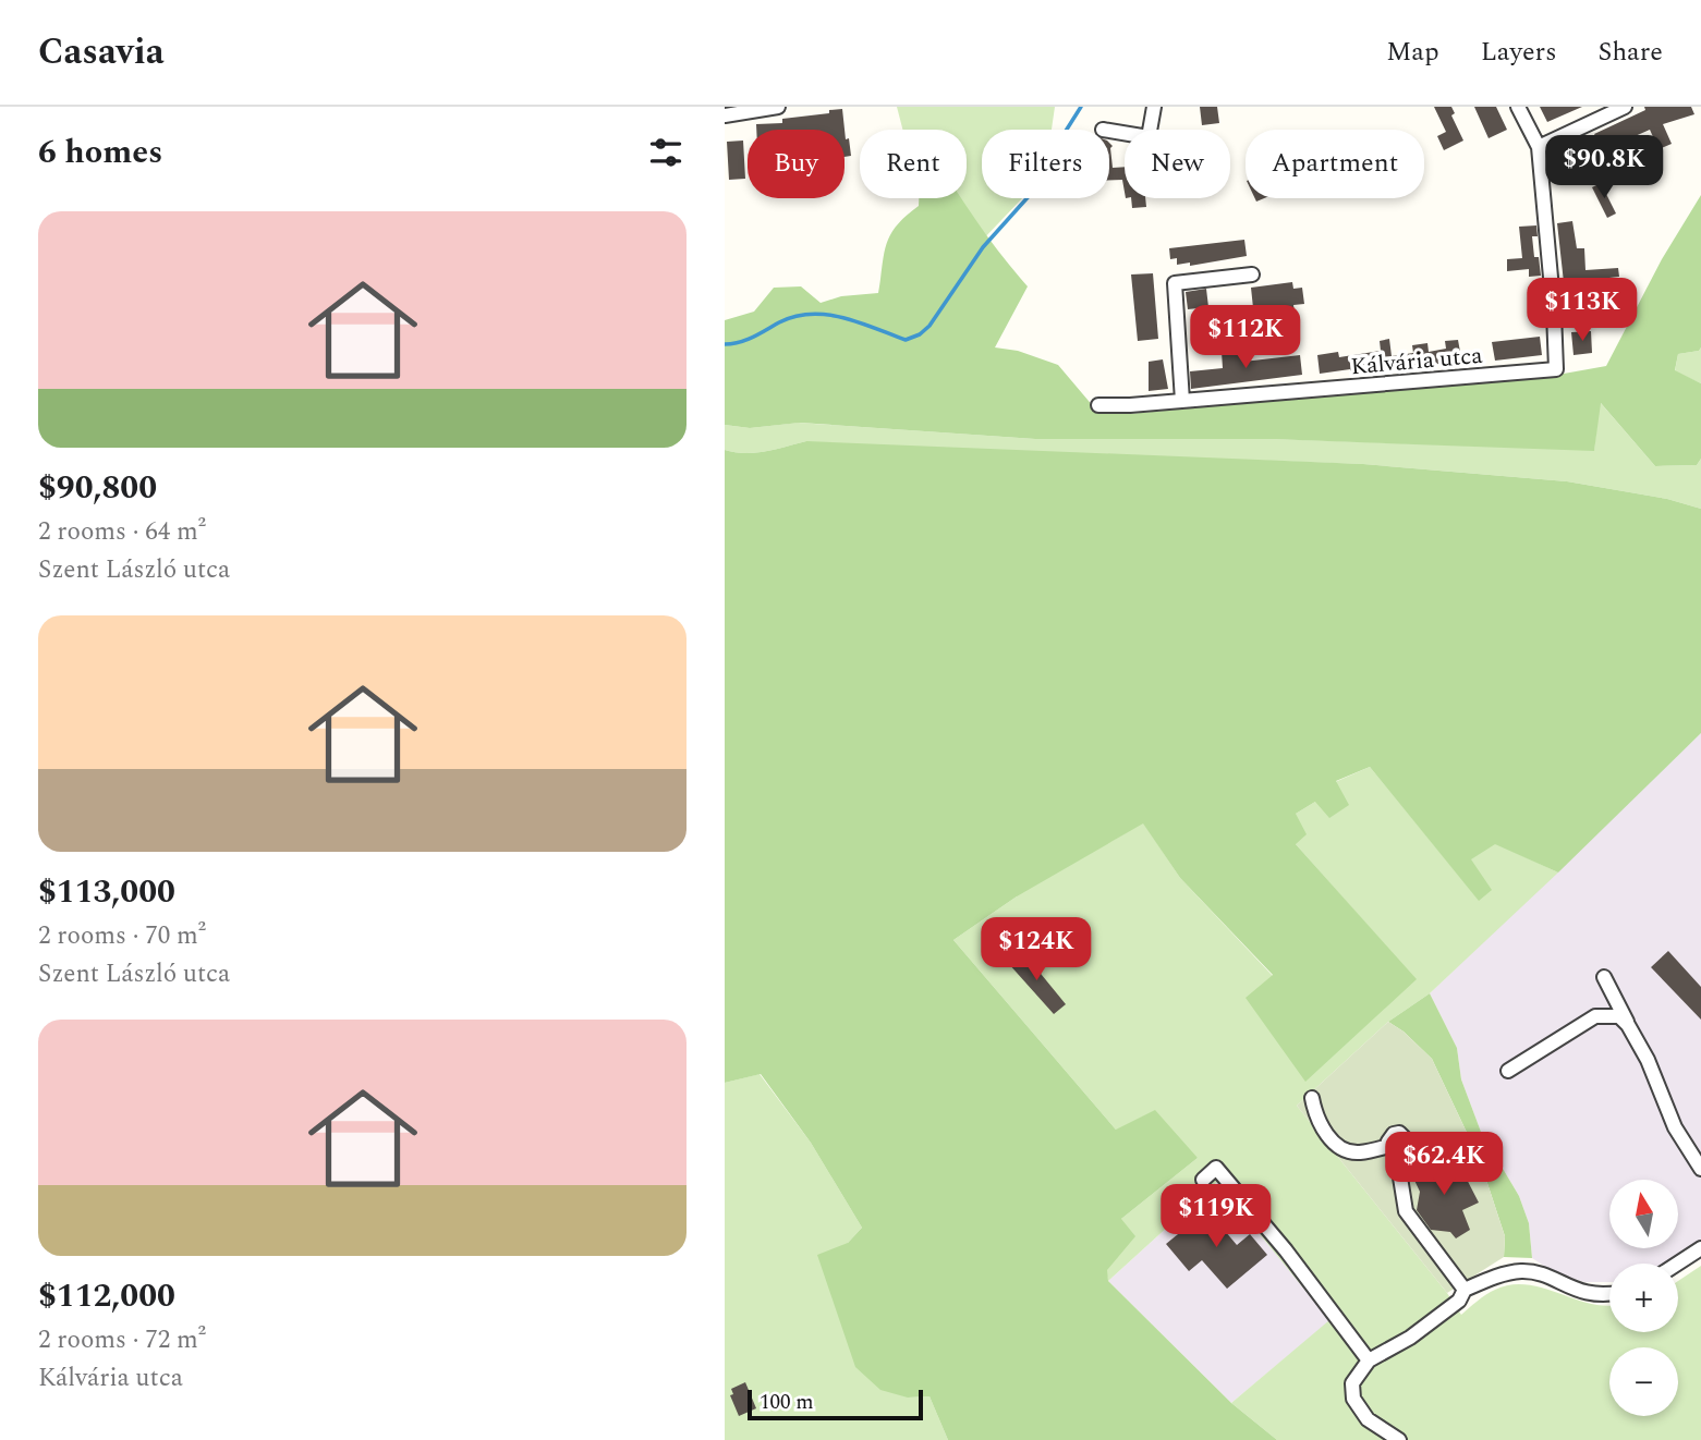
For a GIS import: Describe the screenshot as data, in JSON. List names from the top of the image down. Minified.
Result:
{"streets":{"street":["Kálvária utca"]},"scale_bar":"100 m","north":"top","page":{"header":"Casavia","nav":["Map","Layers","Share"],"heading":"6 homes","chip":["Buy","Rent","Filters","New","Apartment"],"price":["$90.8K","$113K","$112K","$124K","$62.4K","$119K"],"list":[{"name":"$90,800","note":"2 rooms · 64 m² · Szent László utca"},{"name":"$113,000","note":"2 rooms · 70 m² · Szent László utca"},{"name":"$112,000","note":"2 rooms · 72 m² · Kálvária utca"}],"map_buttons":["+","−"],"scale":"100 m"}}
